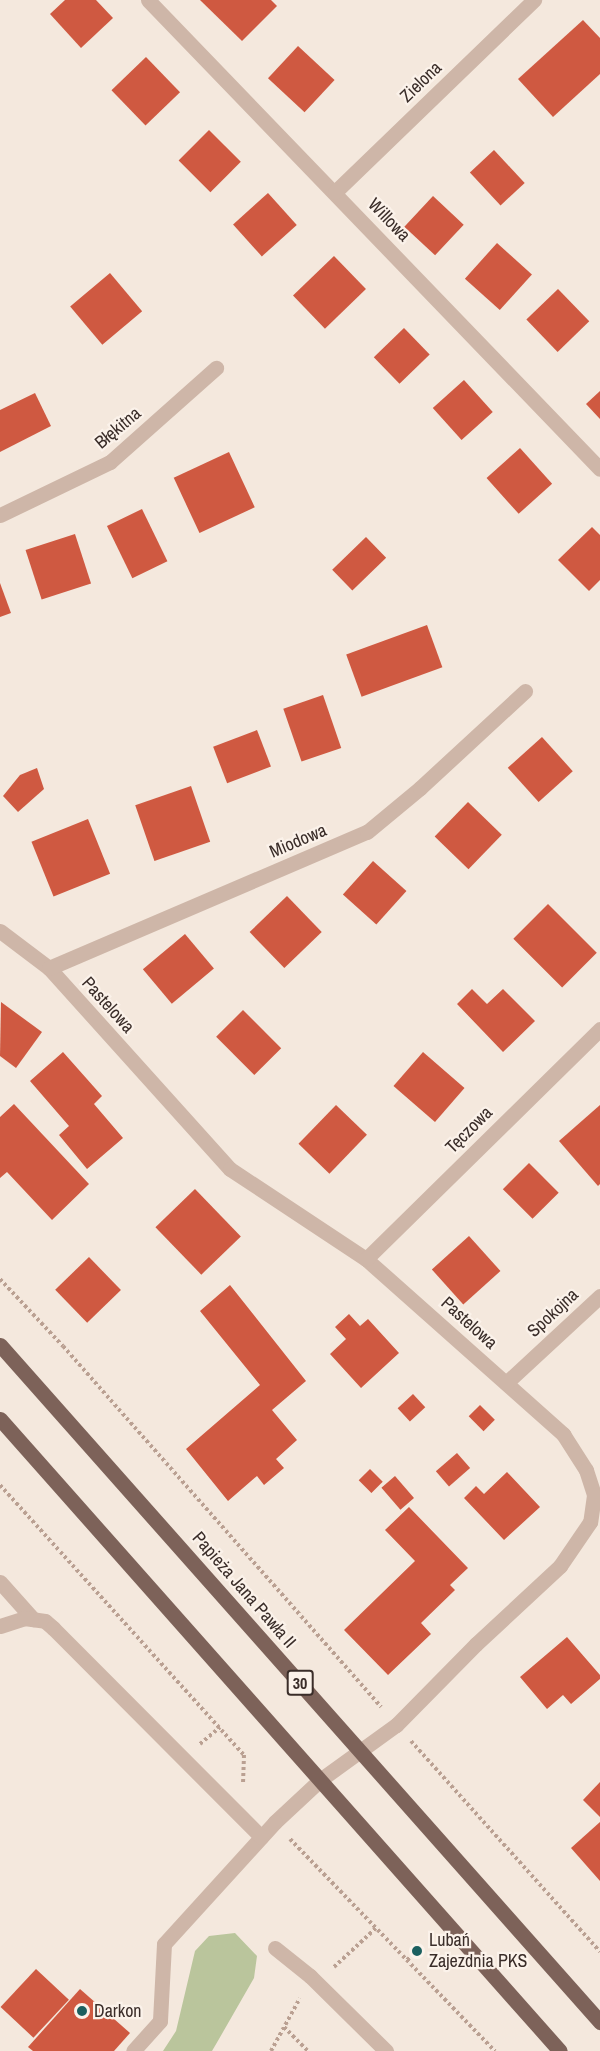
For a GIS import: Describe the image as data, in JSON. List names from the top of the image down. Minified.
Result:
{"streets":{"main road":["Papieża Jana Pawła II","30"],"street":["Zielona","Willowa","Błękitna","Miodowa","Pastelowa","Tęczowa","Spokojna"]},"crossings":[["Zielona","Willowa"],["Miodowa","Pastelowa"],["Pastelowa","Tęczowa"],["Pastelowa","Spokojna"],["Pastelowa","Papieża Jana Pawła II"]],"places":["Lubań Zajezdnia PKS","Darkon"]}
